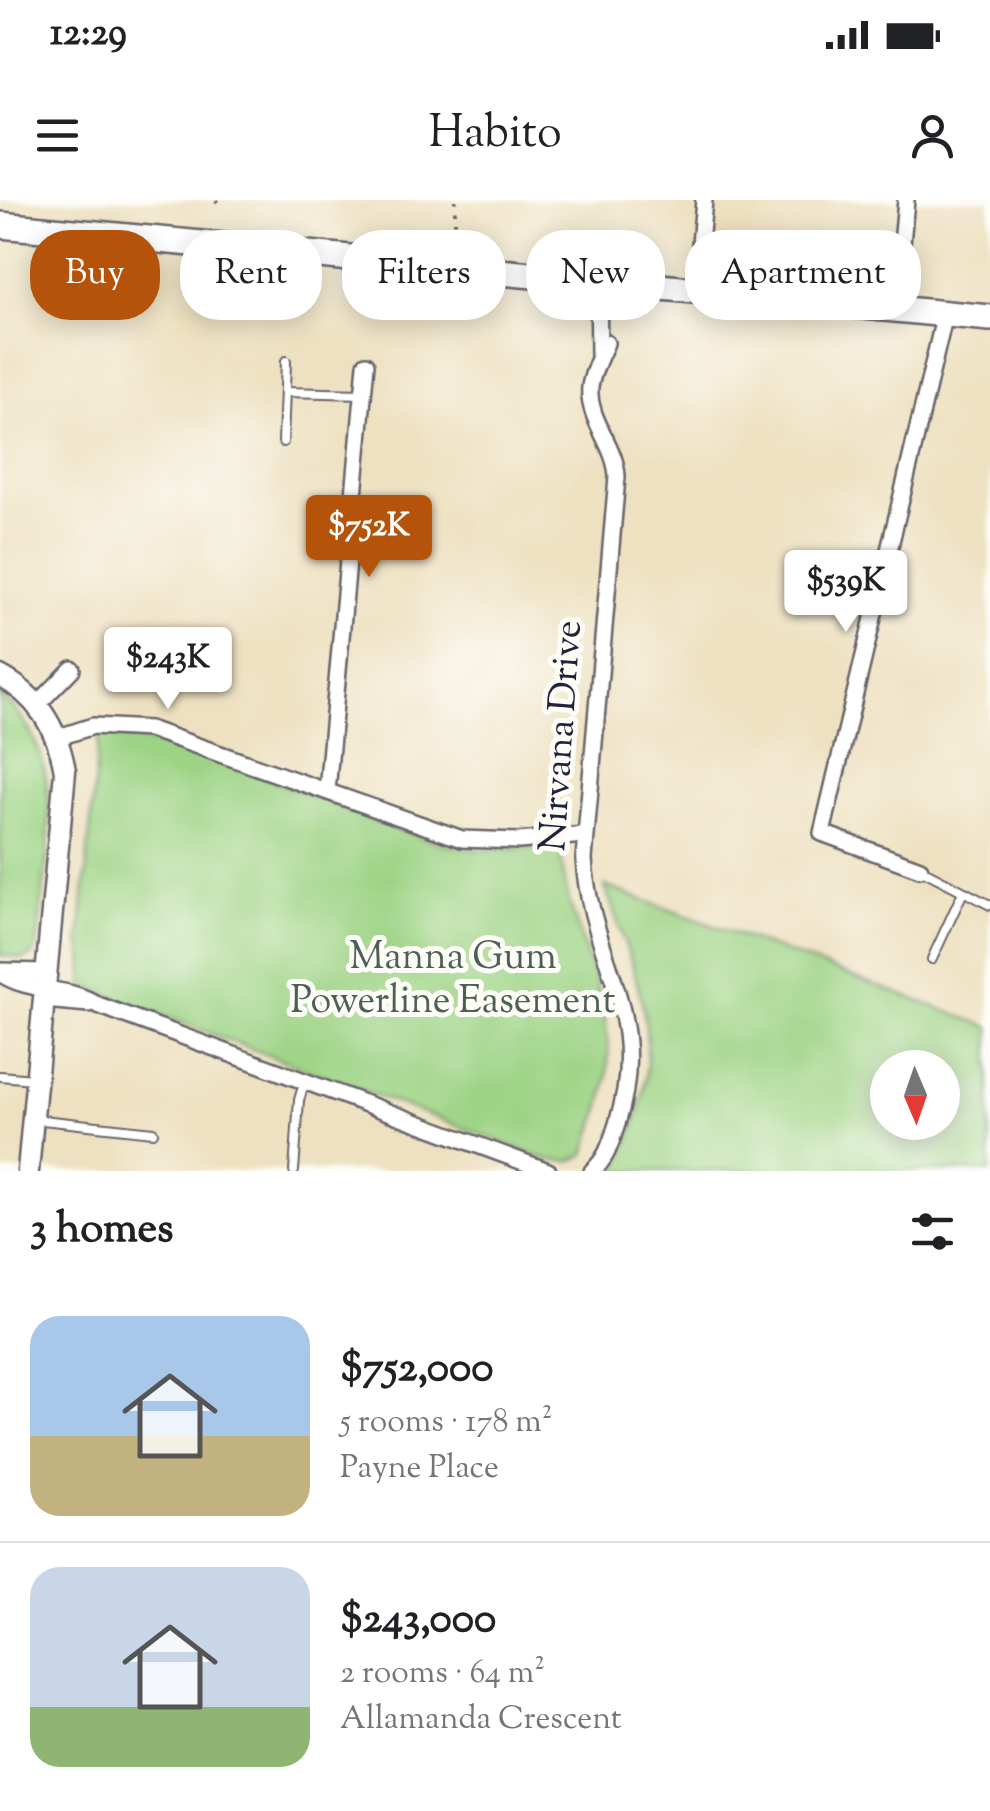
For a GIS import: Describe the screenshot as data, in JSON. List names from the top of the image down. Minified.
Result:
{"streets":{"street":["Nirvana Drive"]},"parks":["Manna Gum Powerline Easement"],"north":"bottom","page":{"status":"12:29","header":"Habito","chip":["Buy","Rent","Filters","New","Apartment"],"price":["$752K","$539K","$243K"],"heading":"3 homes","list":[{"name":"$752,000","note":"5 rooms · 178 m² · Payne Place"},{"name":"$243,000","note":"2 rooms · 64 m² · Allamanda Crescent"}]}}
